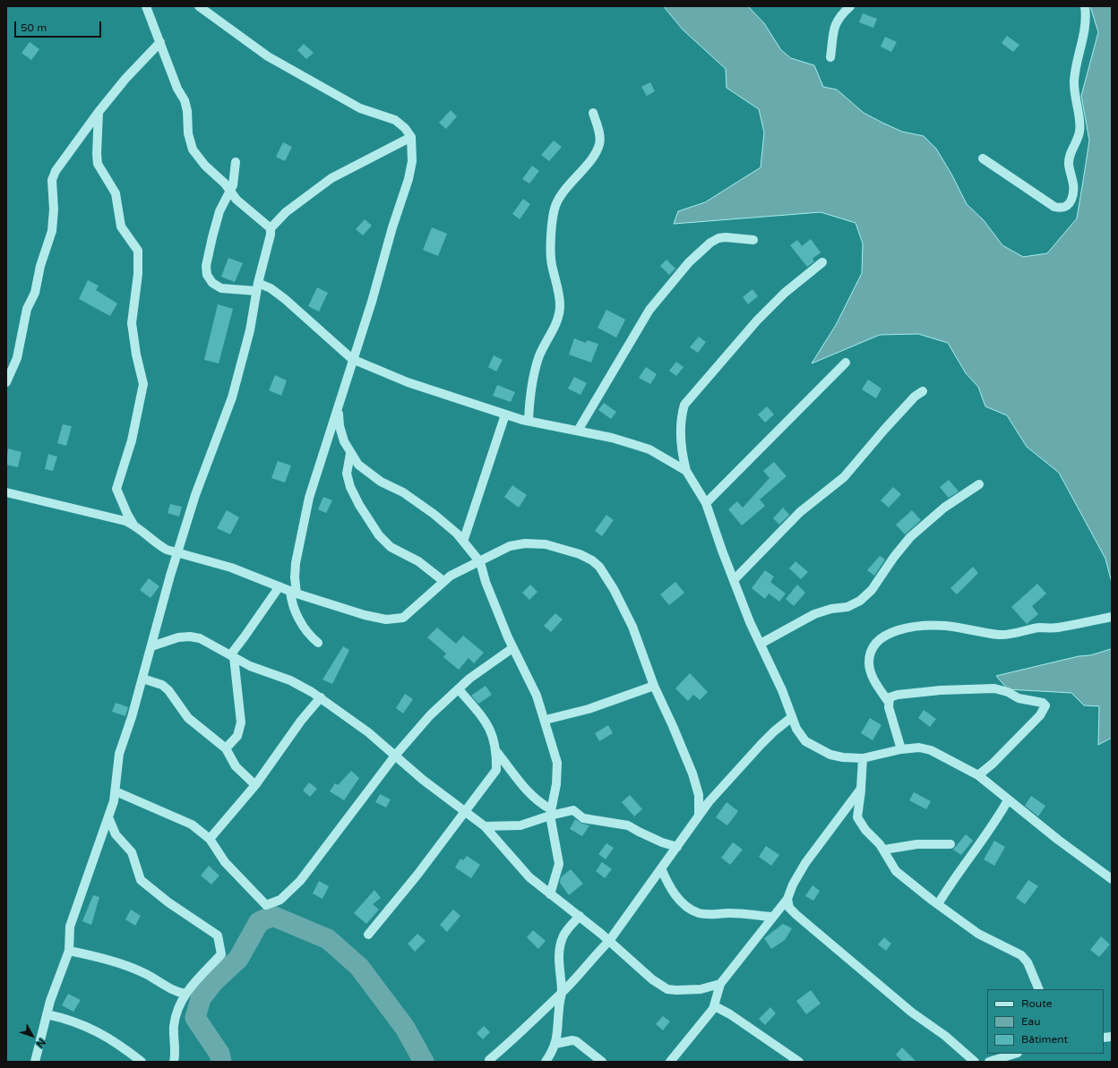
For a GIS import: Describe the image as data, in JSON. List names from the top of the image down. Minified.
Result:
{"legend":["Route","Eau","Bâtiment"],"scale_bar":"50 m","north":"bottom right"}
